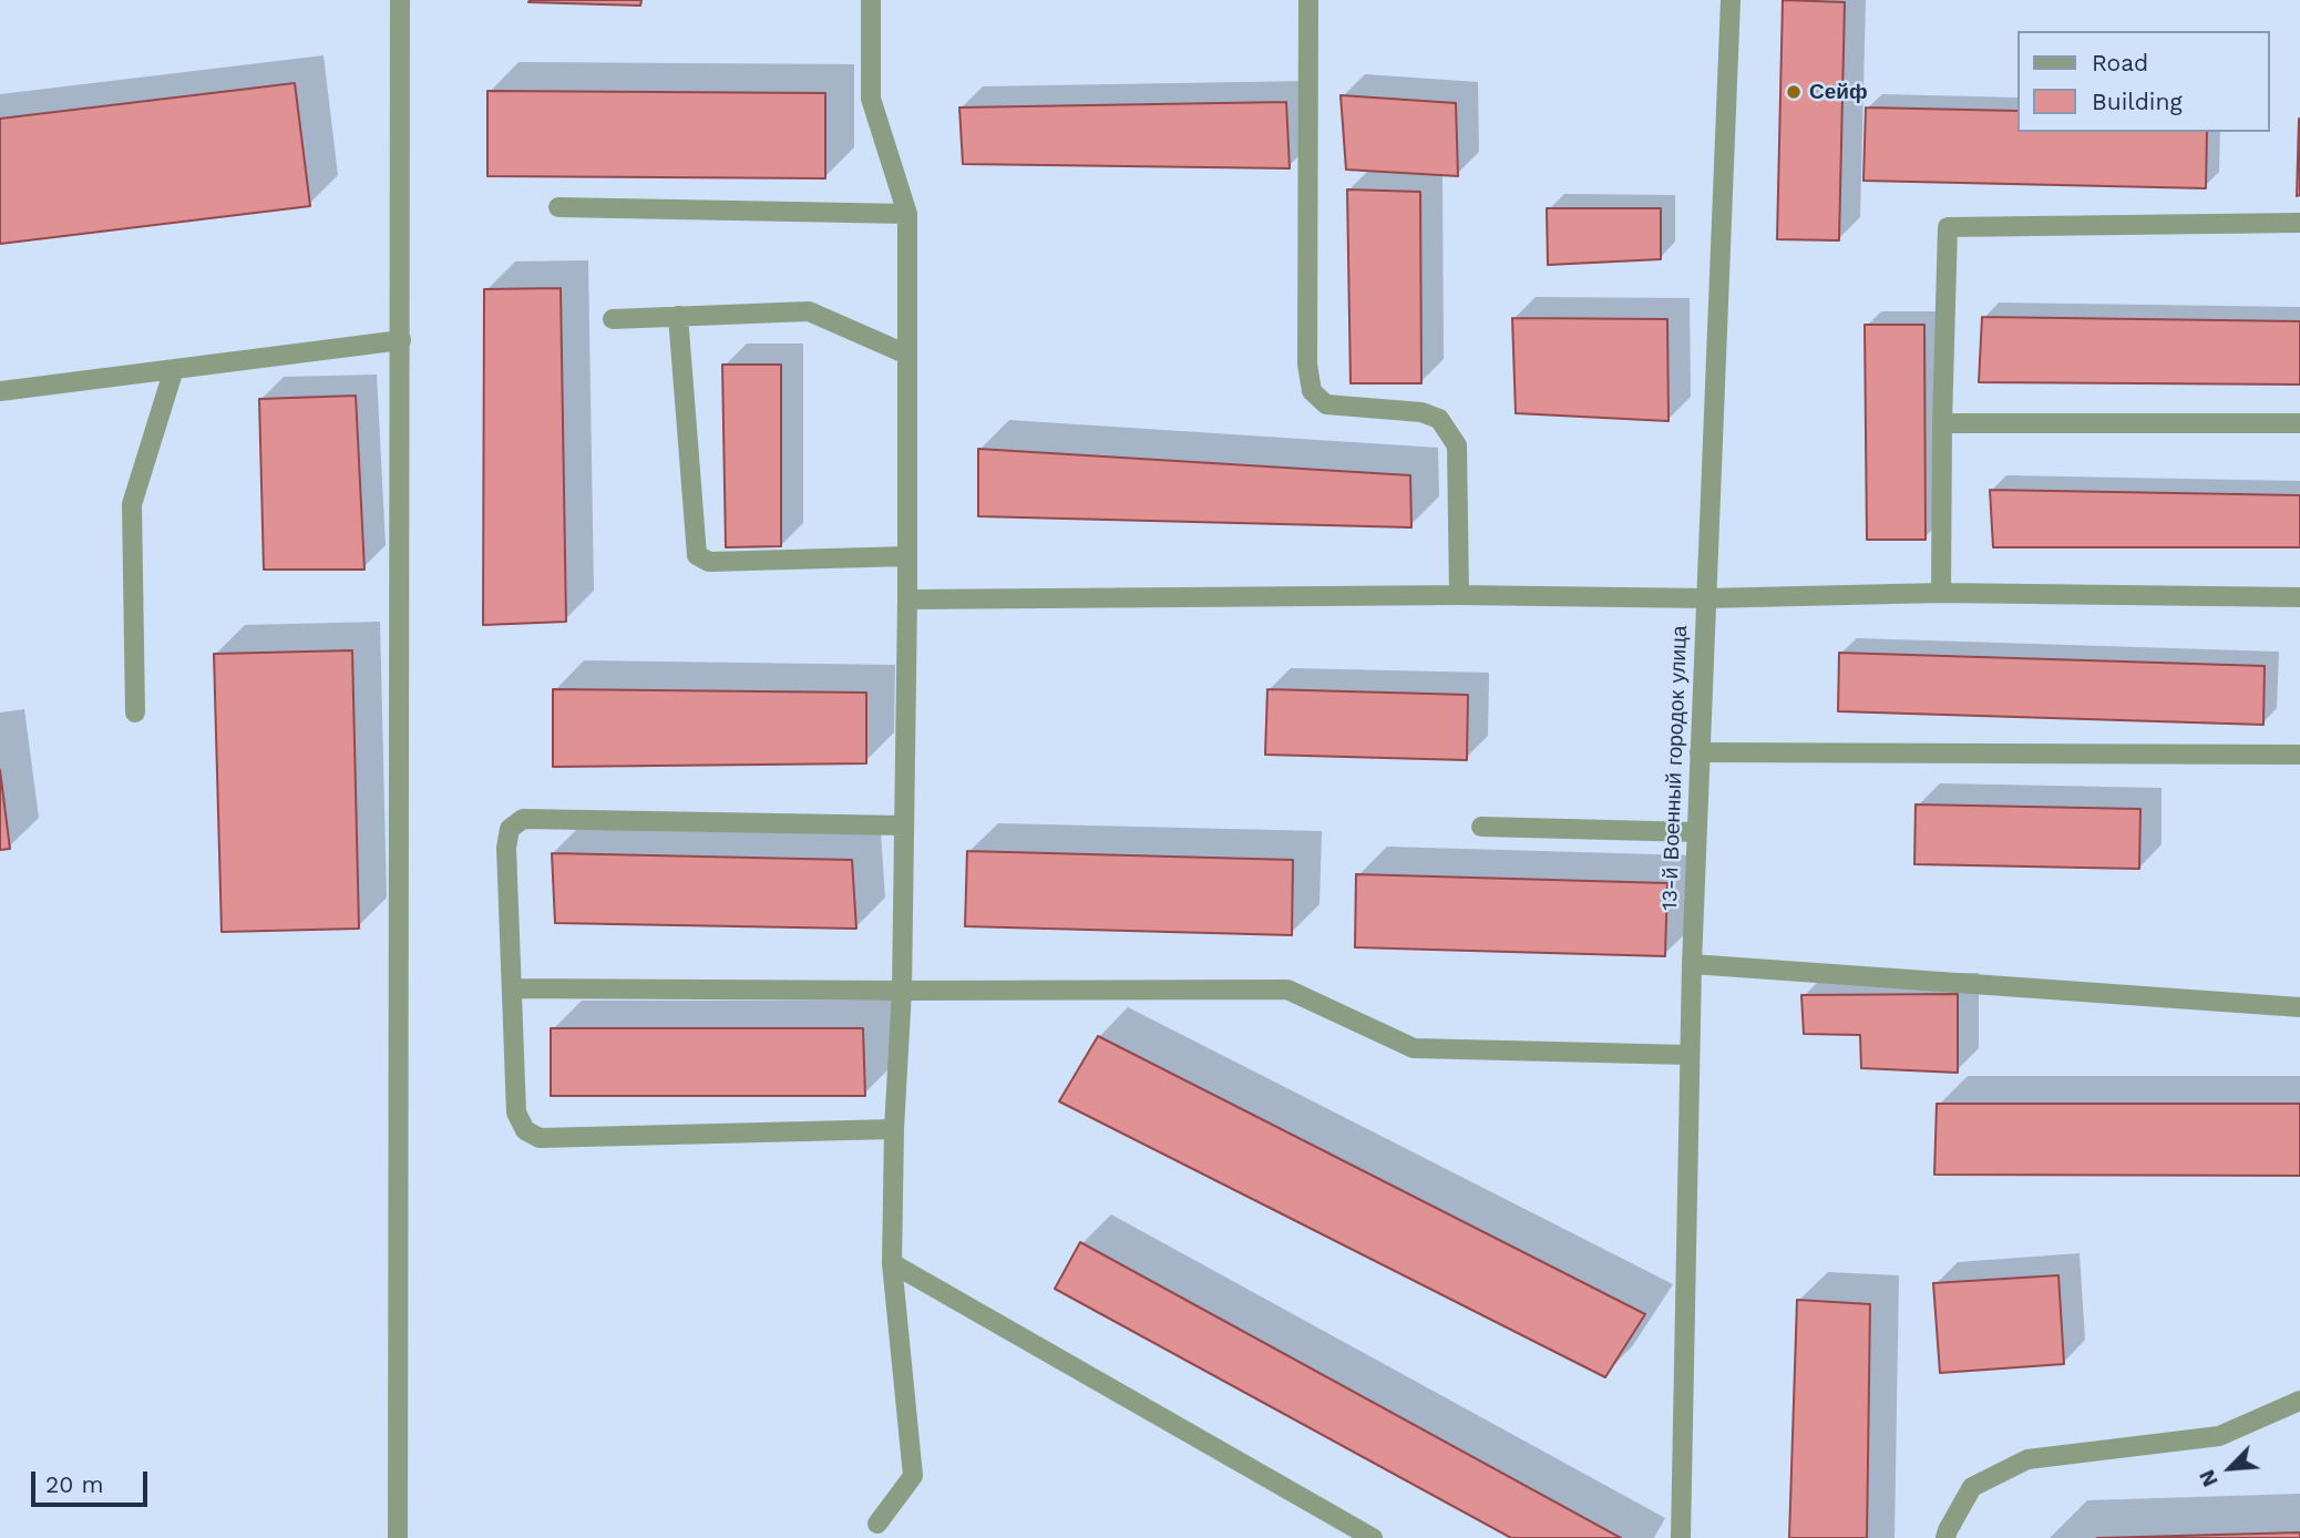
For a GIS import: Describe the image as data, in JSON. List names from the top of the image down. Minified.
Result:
{"streets":{"street":["13-й Военный городок улица"]},"places":["Сейф"],"legend":["Road","Building"],"scale_bar":"20 m","north":"bottom left"}
